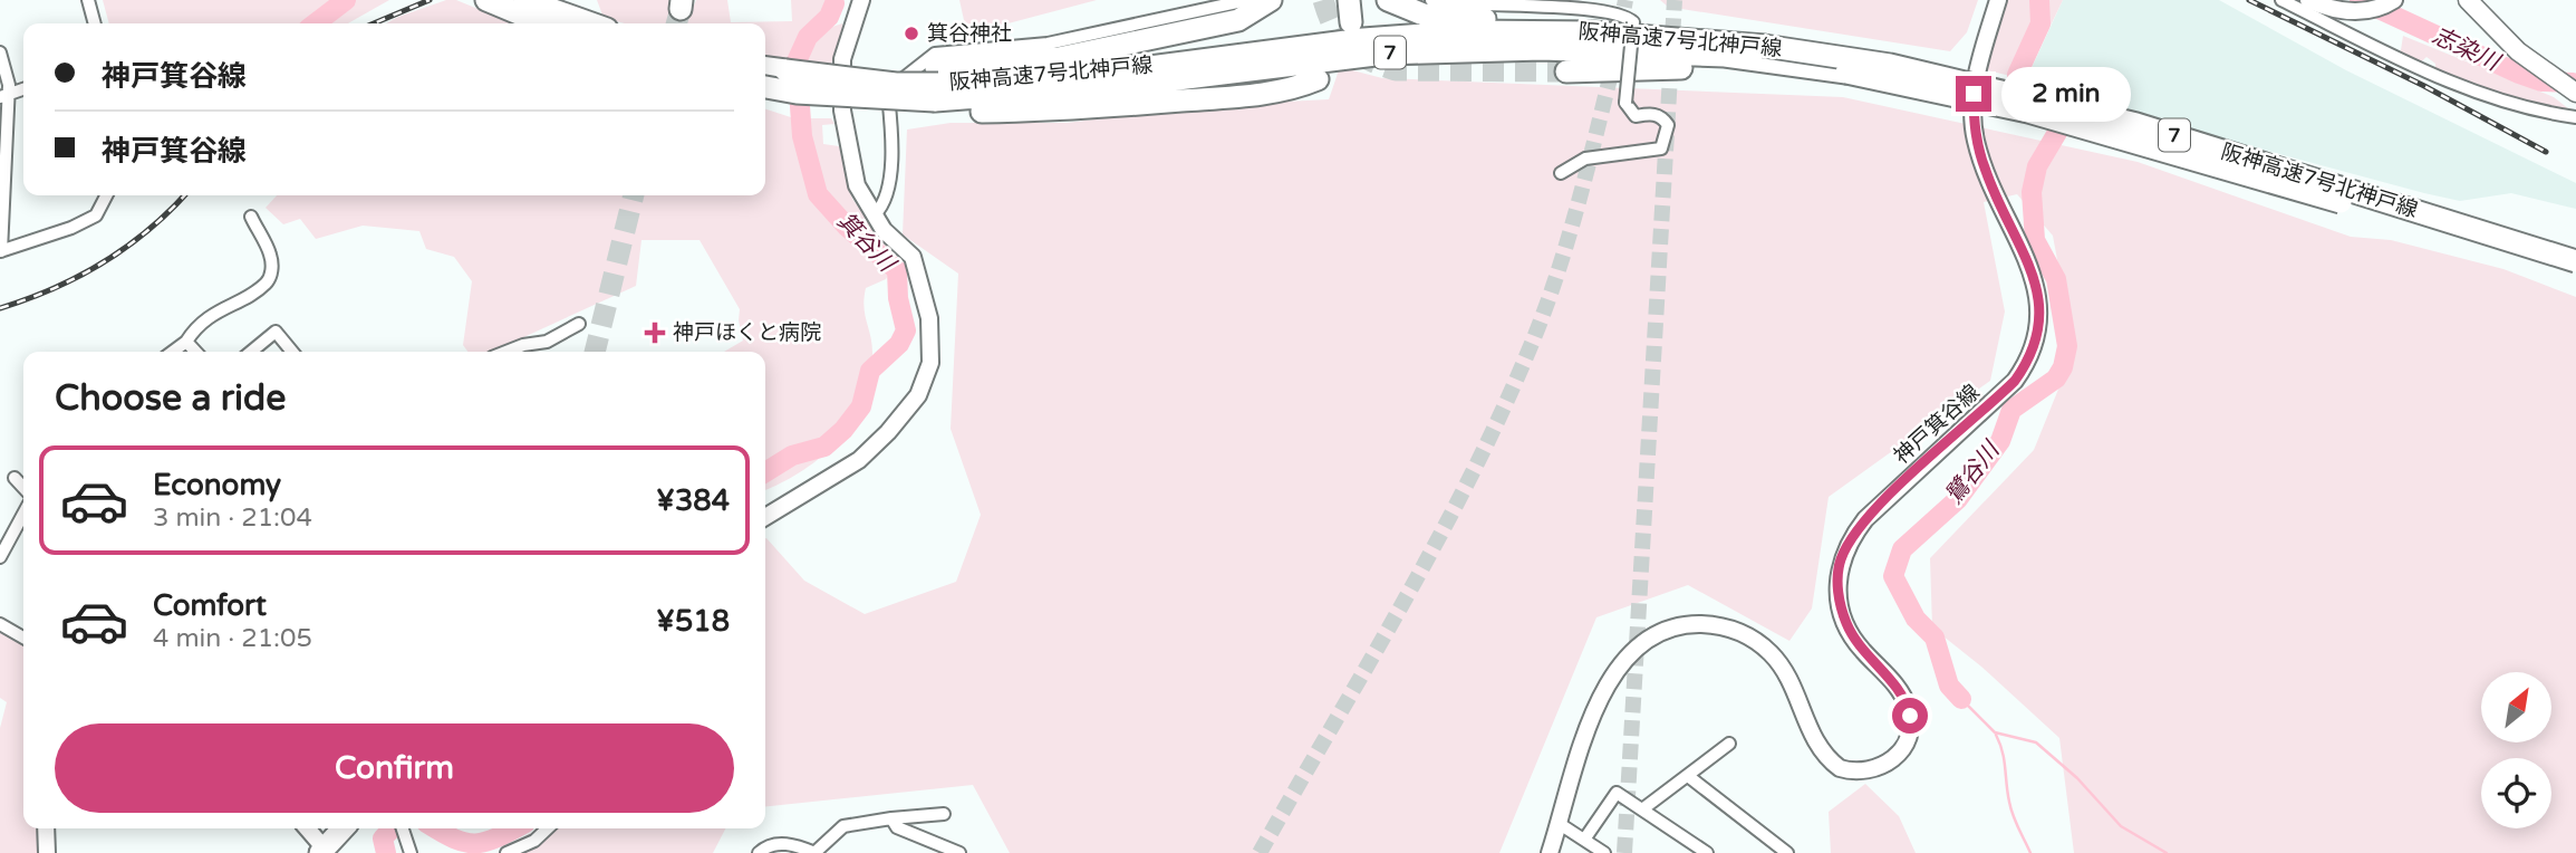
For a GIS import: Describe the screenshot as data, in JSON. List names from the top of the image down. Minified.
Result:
{"streets":{"highway":["阪神高速7号北神戸線","7"],"street":["神戸箕谷線"]},"crossings":[["阪神高速7号北神戸線","7"]],"water":["志染川","箕谷川","鷺谷川"],"places":{"other":["箕谷神社"],"health":["神戸ほくと病院"]},"north":"top right","page":{"banner":["神戸箕谷線","神戸箕谷線"],"bubble":"2 min","heading":"Choose a ride","list":[{"name":"Economy","note":"3 min · 21:04","value":"¥384"},{"name":"Comfort","note":"4 min · 21:05","value":"¥518"}],"buttons":"Confirm"}}
